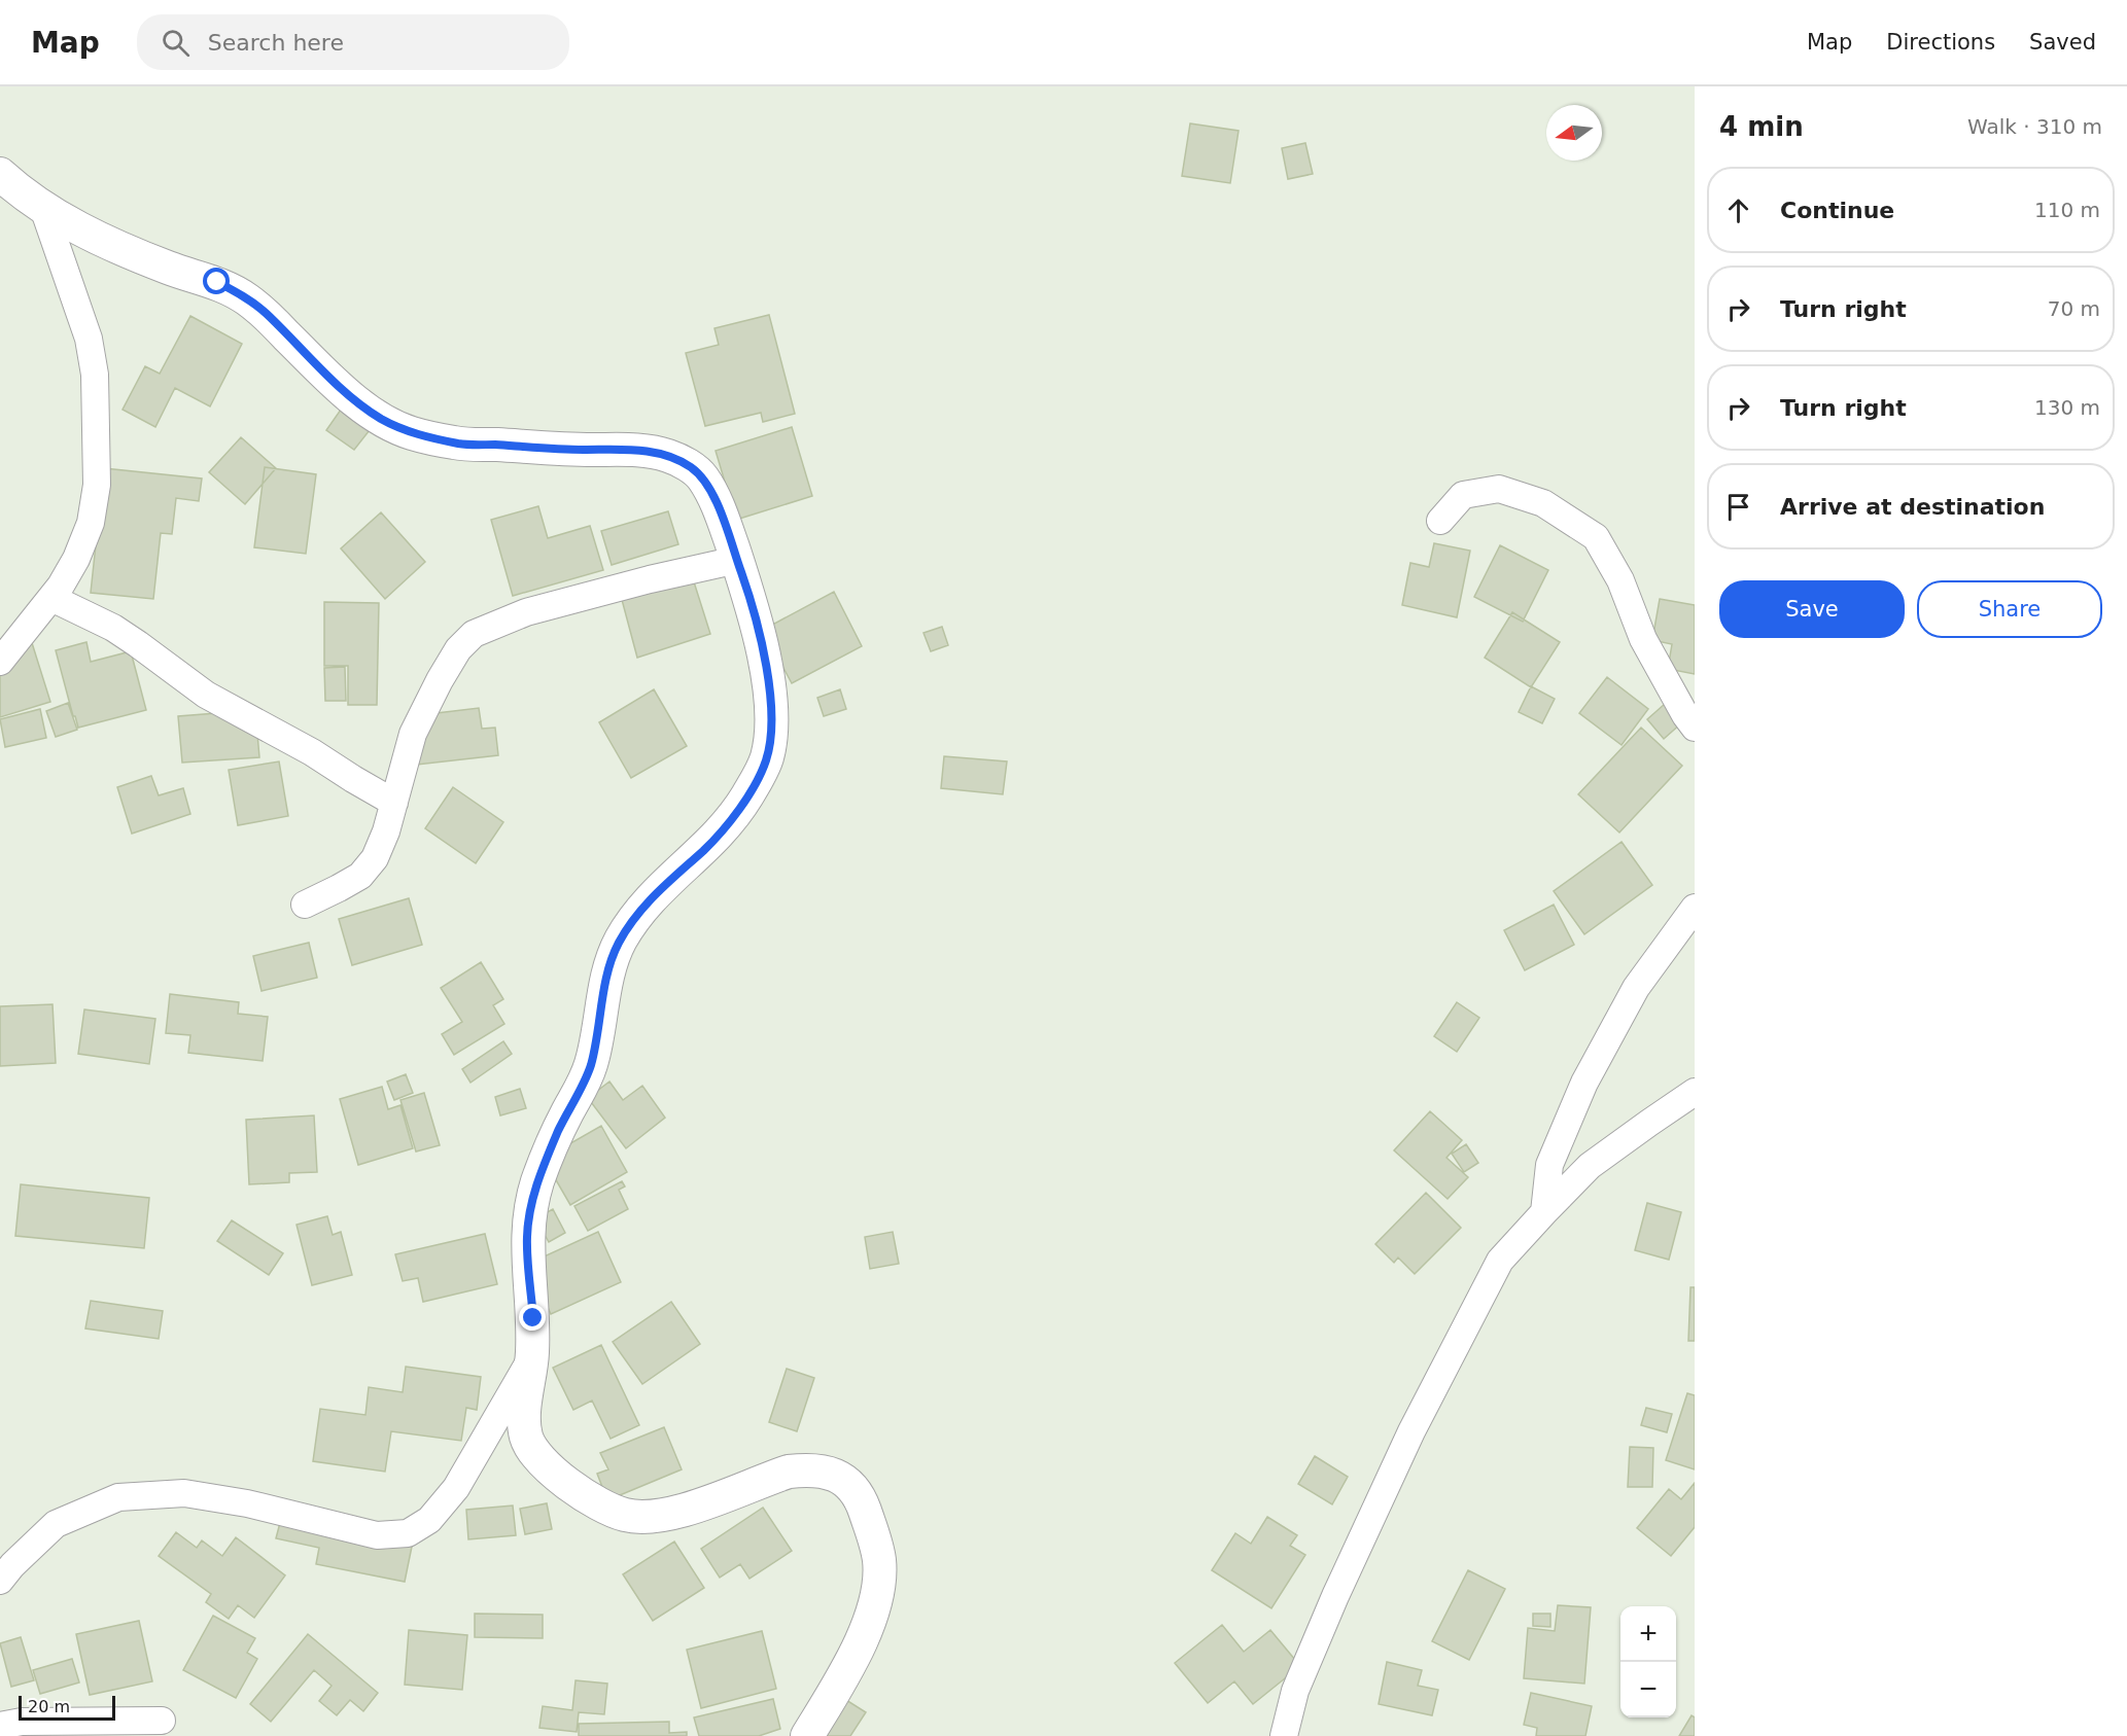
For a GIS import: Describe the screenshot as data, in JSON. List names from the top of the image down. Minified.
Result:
{"scale_bar":"20 m","north":"left","page":{"header":"Map","search":"Search here","nav":["Map","Directions","Saved"],"heading":["4 min","Walk · 310 m"],"list":[["Continue","110 m"],["Turn right","70 m"],["Turn right","130 m"],"Arrive at destination"],"buttons":["Save","Share"],"map_buttons":["+","−"],"scale":"20 m"}}
